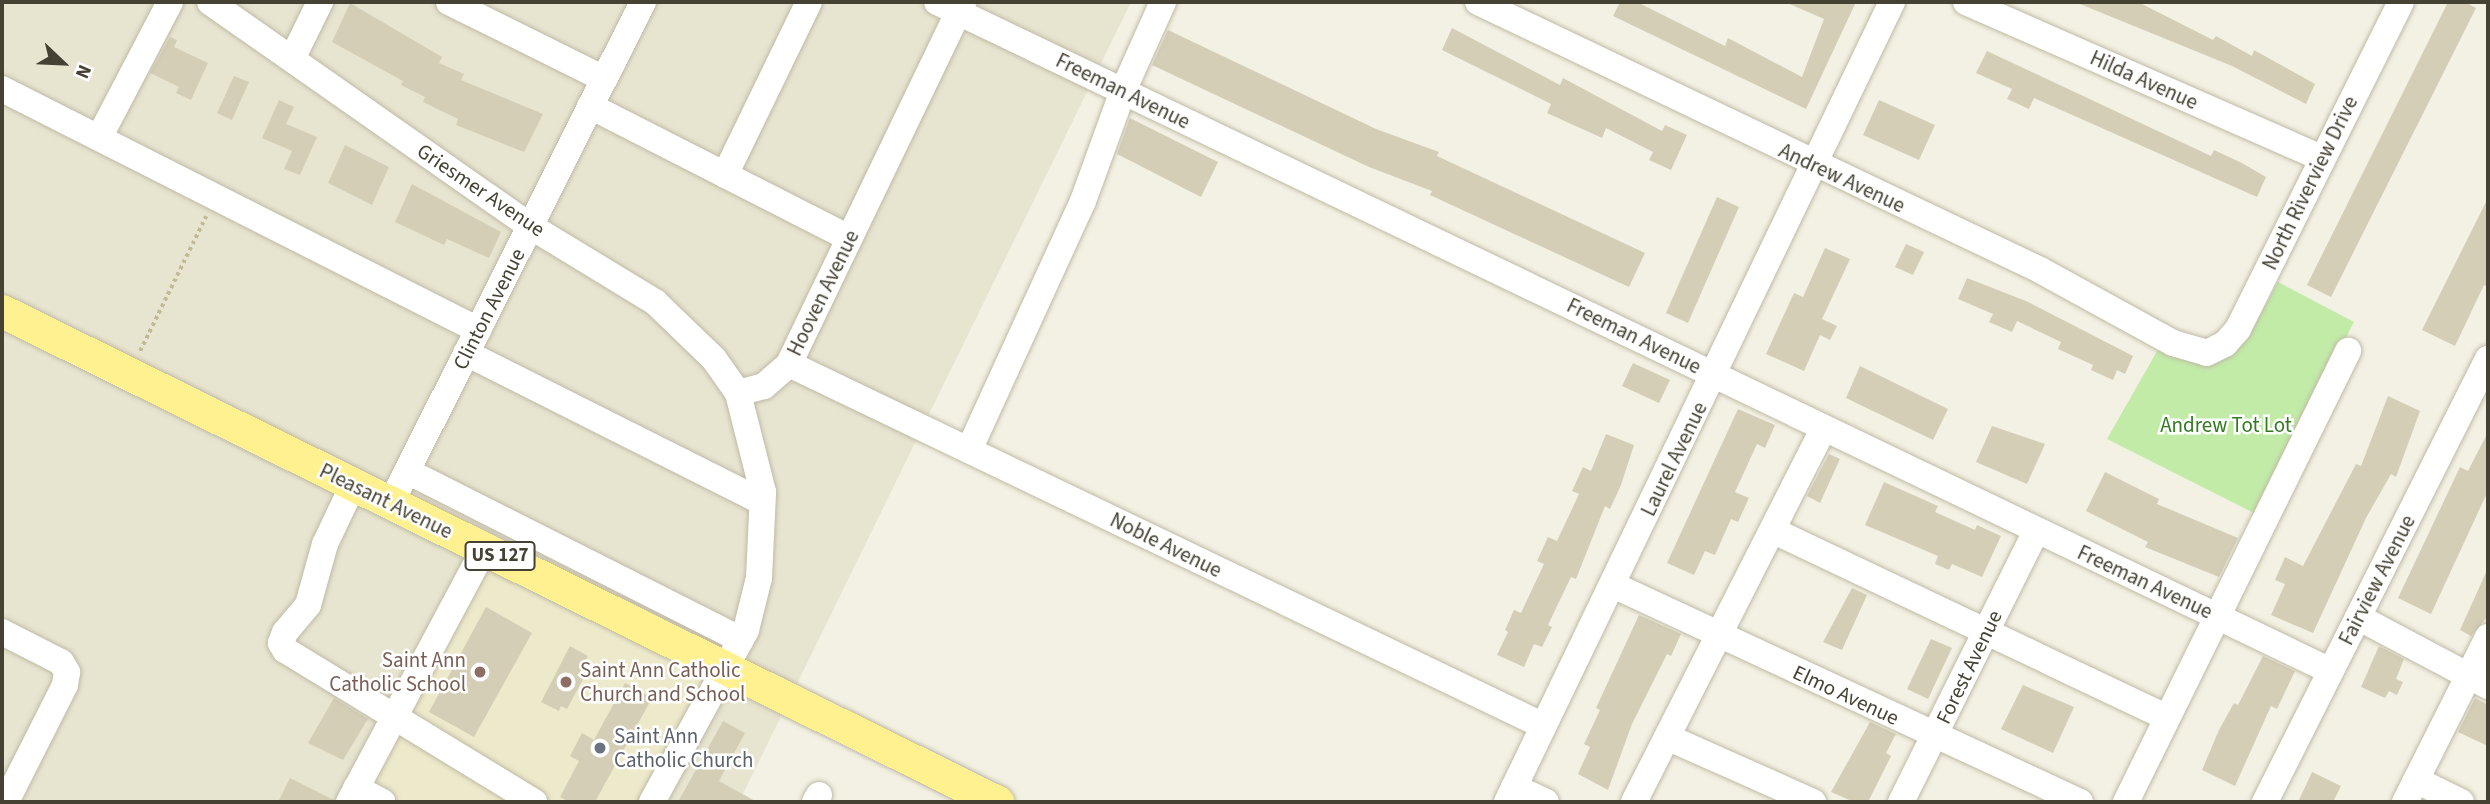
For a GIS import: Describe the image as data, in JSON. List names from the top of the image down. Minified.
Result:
{"streets":{"main road":["Pleasant Avenue","US 127"],"street":["Hilda Avenue","Freeman Avenue","Andrew Avenue","North Riverview Drive","Griesmer Avenue","Hooven Avenue","Clinton Avenue","Laurel Avenue","Noble Avenue","Fairview Avenue","Forest Avenue","Elmo Avenue"]},"crossings":[["Hilda Avenue","North Riverview Drive"],["Freeman Avenue","Hooven Avenue"],["Freeman Avenue","Laurel Avenue"],["Freeman Avenue","Fairview Avenue"],["Freeman Avenue","Forest Avenue"],["Andrew Avenue","North Riverview Drive"],["Andrew Avenue","Laurel Avenue"],["Griesmer Avenue","Hooven Avenue"],["Griesmer Avenue","Clinton Avenue"],["Hooven Avenue","Noble Avenue"],["Clinton Avenue","Pleasant Avenue"],["Laurel Avenue","Noble Avenue"],["Laurel Avenue","Elmo Avenue"],["Forest Avenue","Elmo Avenue"]],"parks":["Andrew Tot Lot"],"places":["Saint Ann Catholic School","Saint Ann Catholic Church and School","Saint Ann Catholic Church"],"north":"bottom right"}
